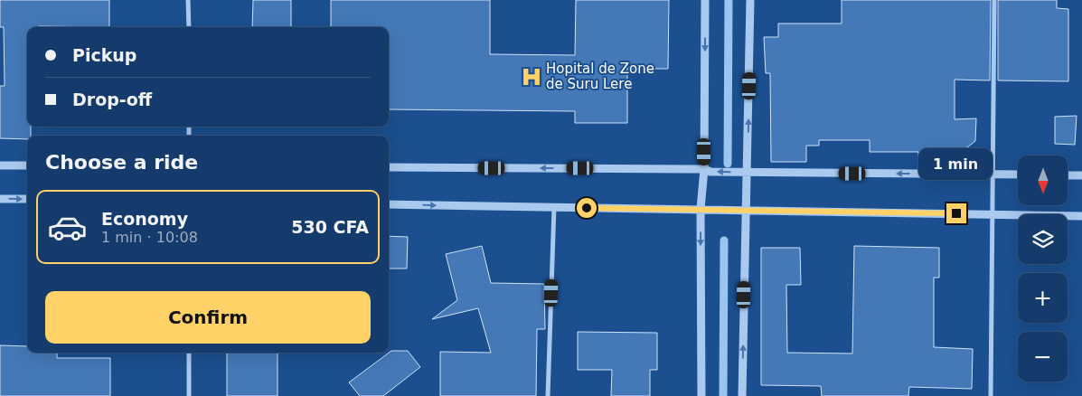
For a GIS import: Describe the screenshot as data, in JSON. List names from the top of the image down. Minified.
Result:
{"places":{"hospital":["Hopital de Zone de Suru Lere"]},"north":"bottom","page":{"banner":["Pickup","Drop-off"],"heading":"Choose a ride","bubble":"1 min","map_buttons":["+","−"],"list":[{"name":"Economy","note":"1 min · 10:08","value":"530 CFA"}],"buttons":"Confirm"}}
